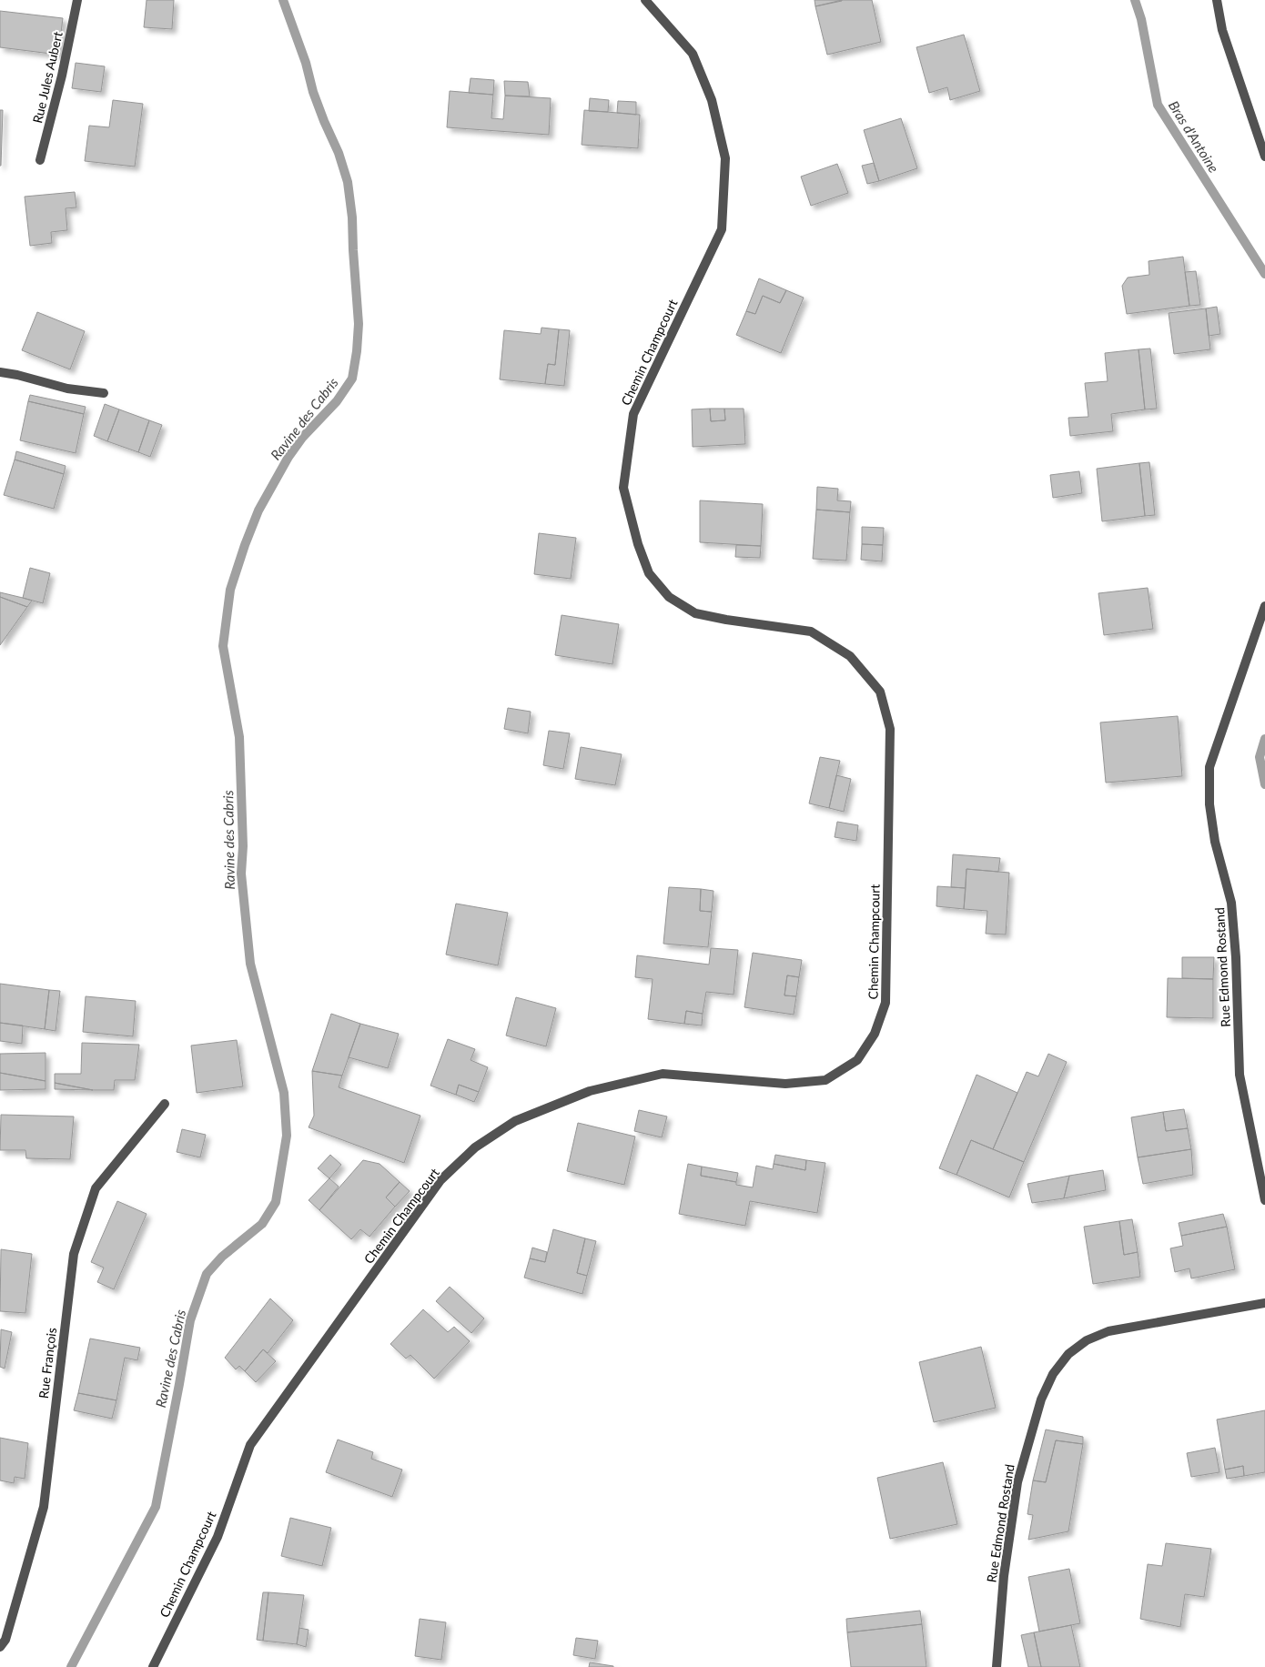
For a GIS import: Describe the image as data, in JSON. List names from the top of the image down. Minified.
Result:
{"streets":{"street":["Rue Jules Aubert","Chemin Champcourt","Rue Edmond Rostand","Rue François"]},"water":["Bras d'Antoine","Ravine des Cabris"]}
